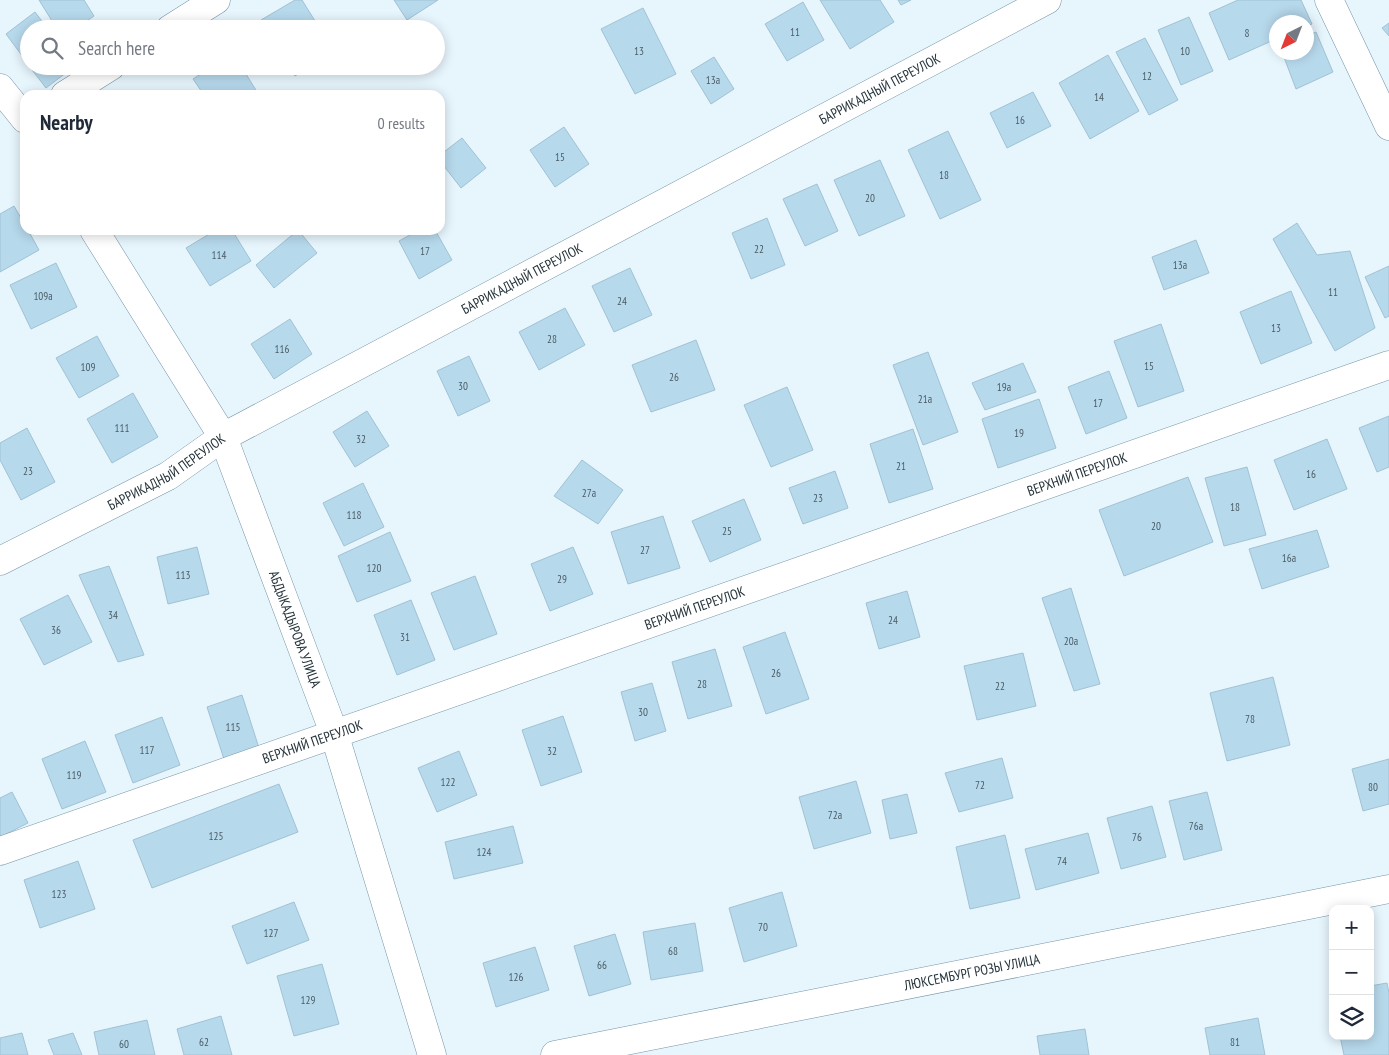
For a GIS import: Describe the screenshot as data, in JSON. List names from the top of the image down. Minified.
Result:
{"streets":{"street":["БАРРИКАДНЫЙ ПЕРЕУЛОК","ВЕРХНИЙ ПЕРЕУЛОК","АБДЫКАДЫРОВА УЛИЦА","ЛЮКСЕМБУРГ РОЗЫ УЛИЦА"]},"crossings":[["БАРРИКАДНЫЙ ПЕРЕУЛОК","АБДЫКАДЫРОВА УЛИЦА"],["ВЕРХНИЙ ПЕРЕУЛОК","АБДЫКАДЫРОВА УЛИЦА"]],"house_numbers":["11","8","13","10","12","13a","14","16","15","18","20","22","17","114","13a","11","109a","24","13","28","116","15","109","26","30","19a","21a","17","111","19","32","21","23","16","27а","23","18","118","20","25","27","16a","120","113","29","34","24","36","31","20a","26","28","22","30","78","115","117","32","119","122","72","80","72a","76a","125","76","124","74","123","70","127","68","66","126","129","62","81","60"],"north":"bottom left","page":{"search":"Search here","heading":["Nearby","0 results"],"map_buttons":["+","−"]}}
